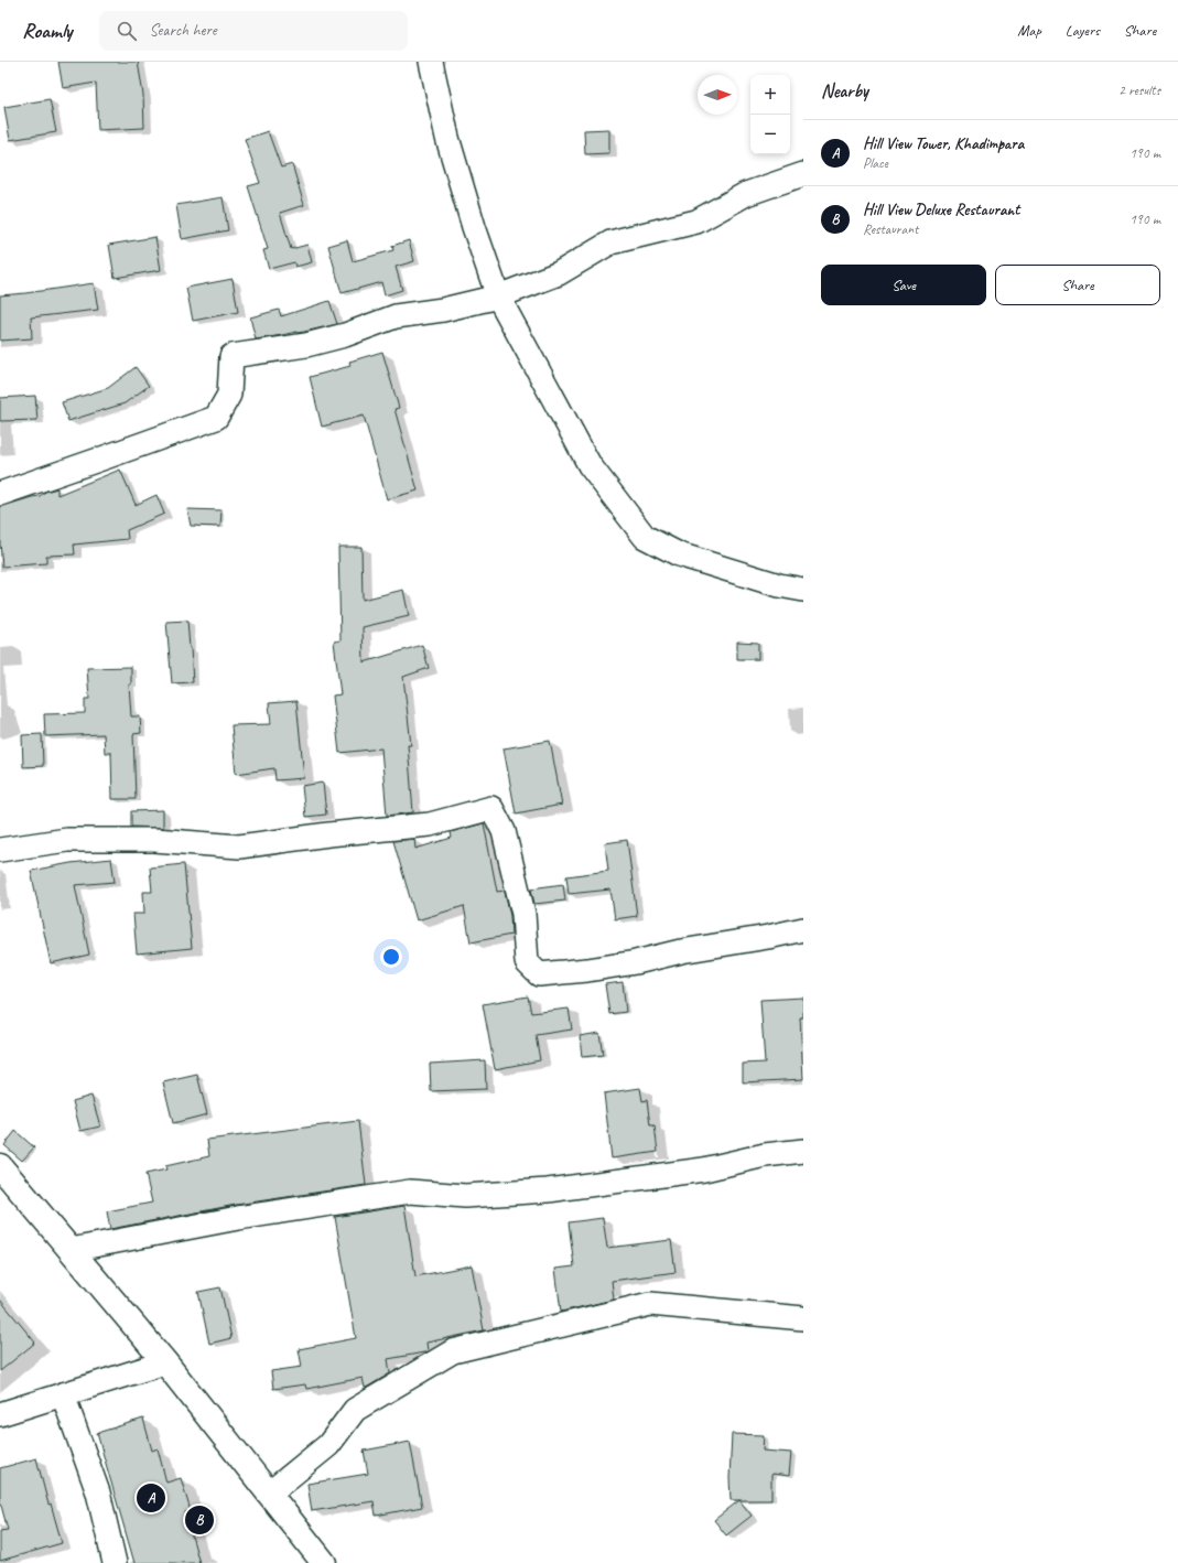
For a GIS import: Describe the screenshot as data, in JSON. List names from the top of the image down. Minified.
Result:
{"north":"right","page":{"header":"Roamly","search":"Search here","nav":["Map","Layers","Share"],"heading":["Nearby","2 results"],"map_buttons":["+","−"],"list":[{"mark":"A","name":"Hill View Tower, Khadimpara","note":"Place","value":"190 m"},{"mark":"B","name":"Hill View Deluxe Restaurant","note":"Restaurant","value":"190 m"}],"buttons":["Save","Share"],"pins":["A","B"]}}
